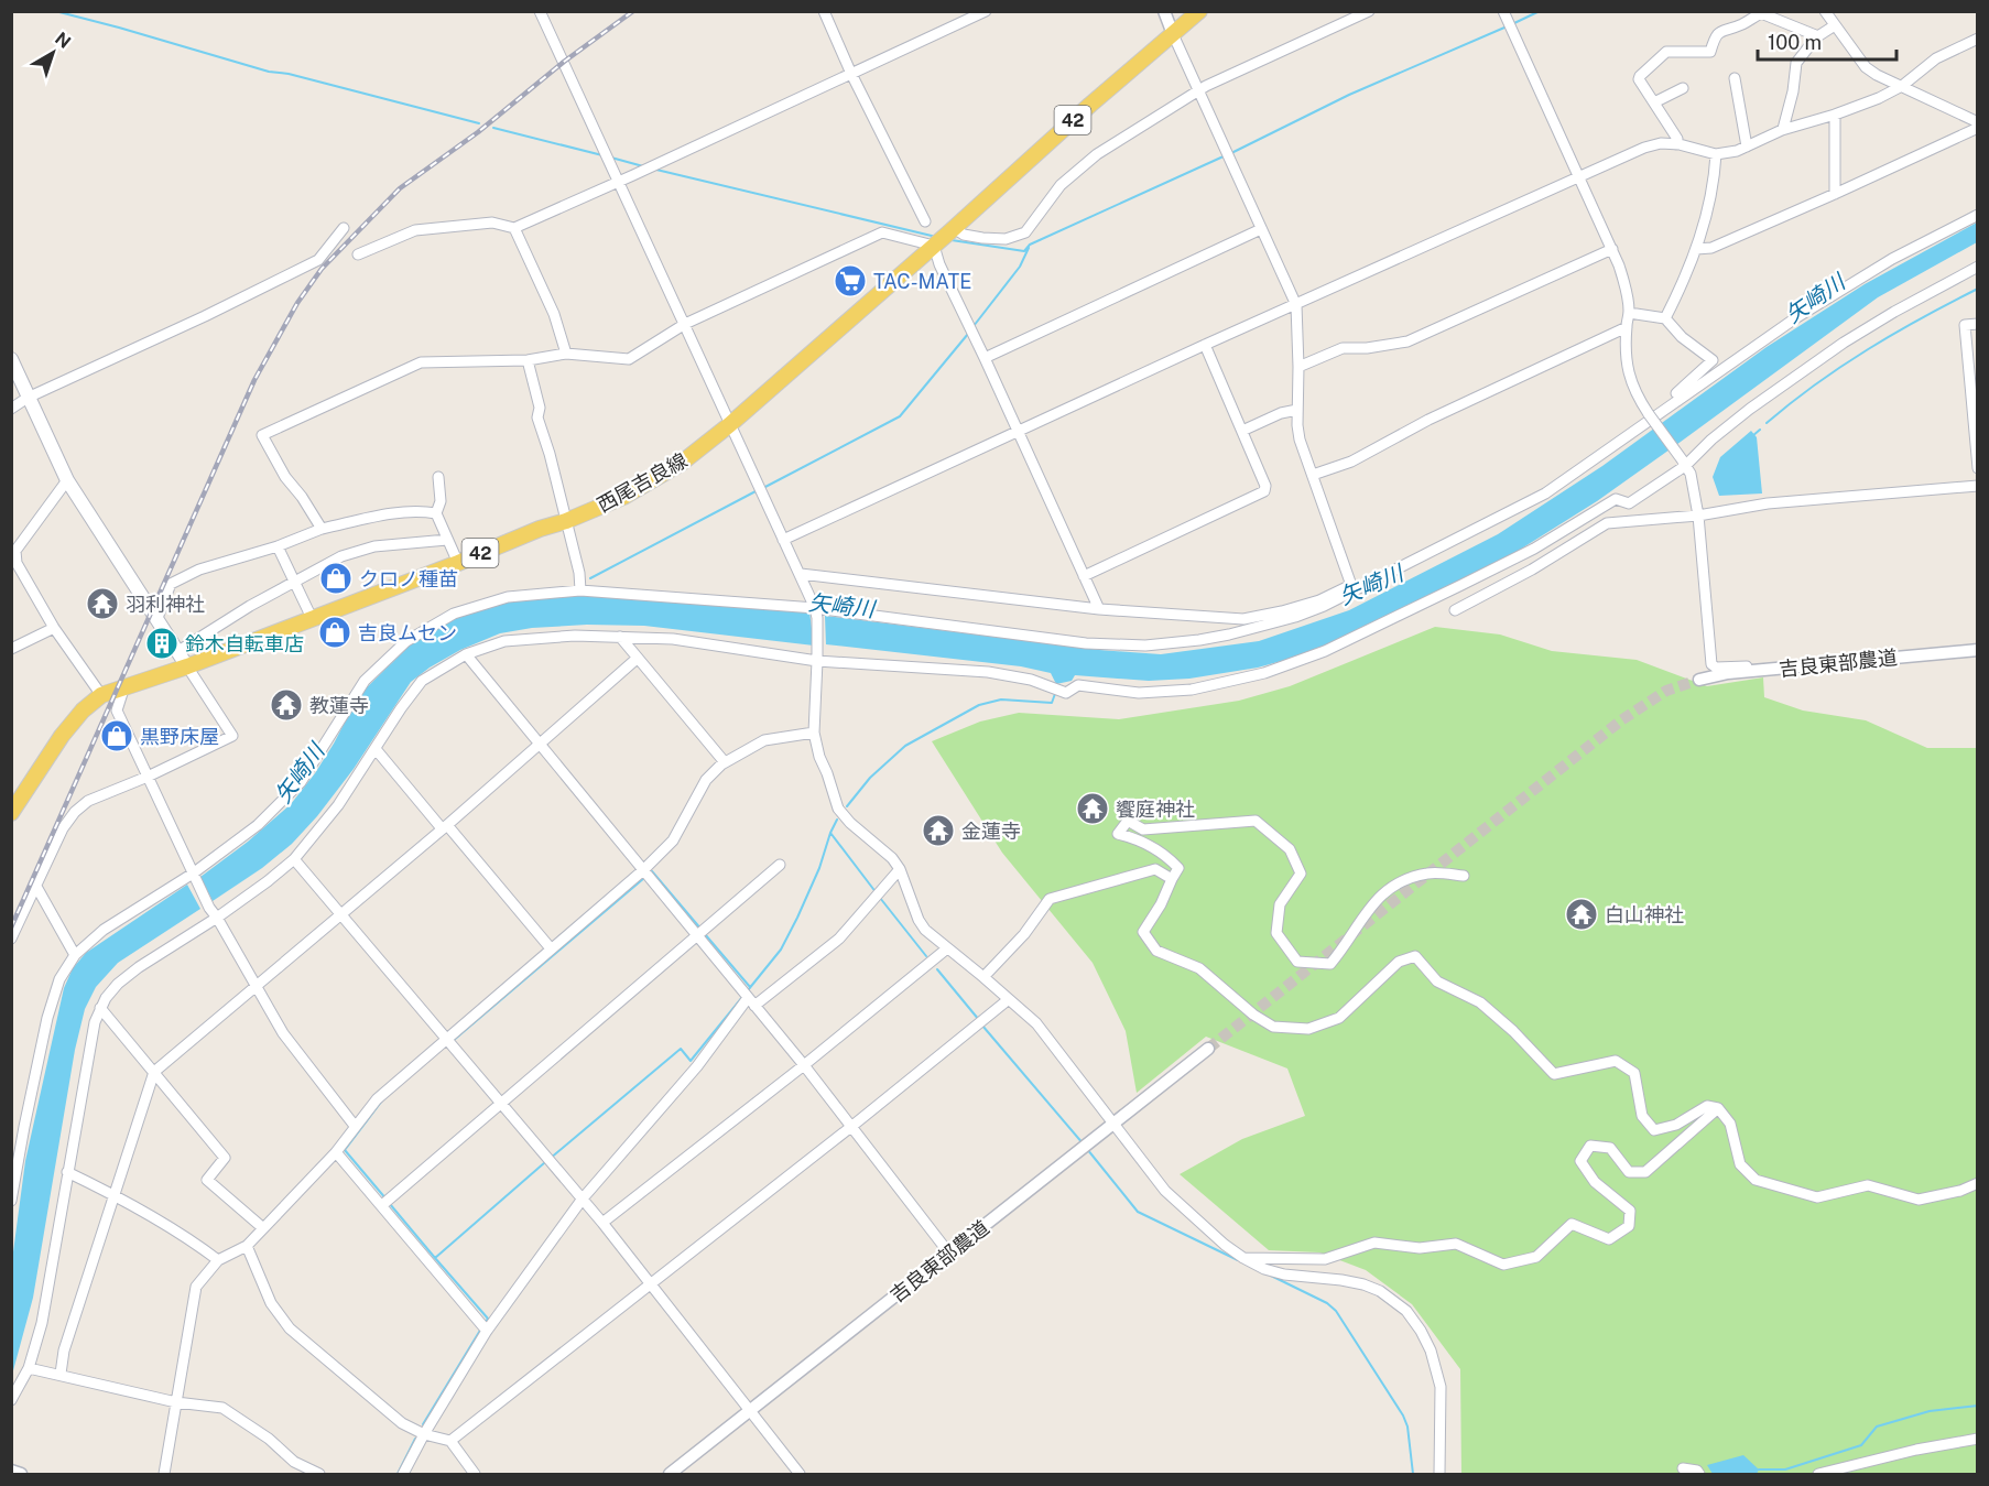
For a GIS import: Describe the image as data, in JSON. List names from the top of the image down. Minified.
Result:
{"streets":{"main road":["42","西尾吉良線"],"street":["吉良東部農道"]},"water":["矢崎川"],"places":{"supermarket":["TAC-MATE"],"shop":["クロノ種苗","吉良ムセン","黒野床屋"],"temple":["羽利神社","教蓮寺","饗庭神社","金蓮寺","白山神社"],"building":["鈴木自転車店"]},"scale_bar":"100 m","north":"top right"}
